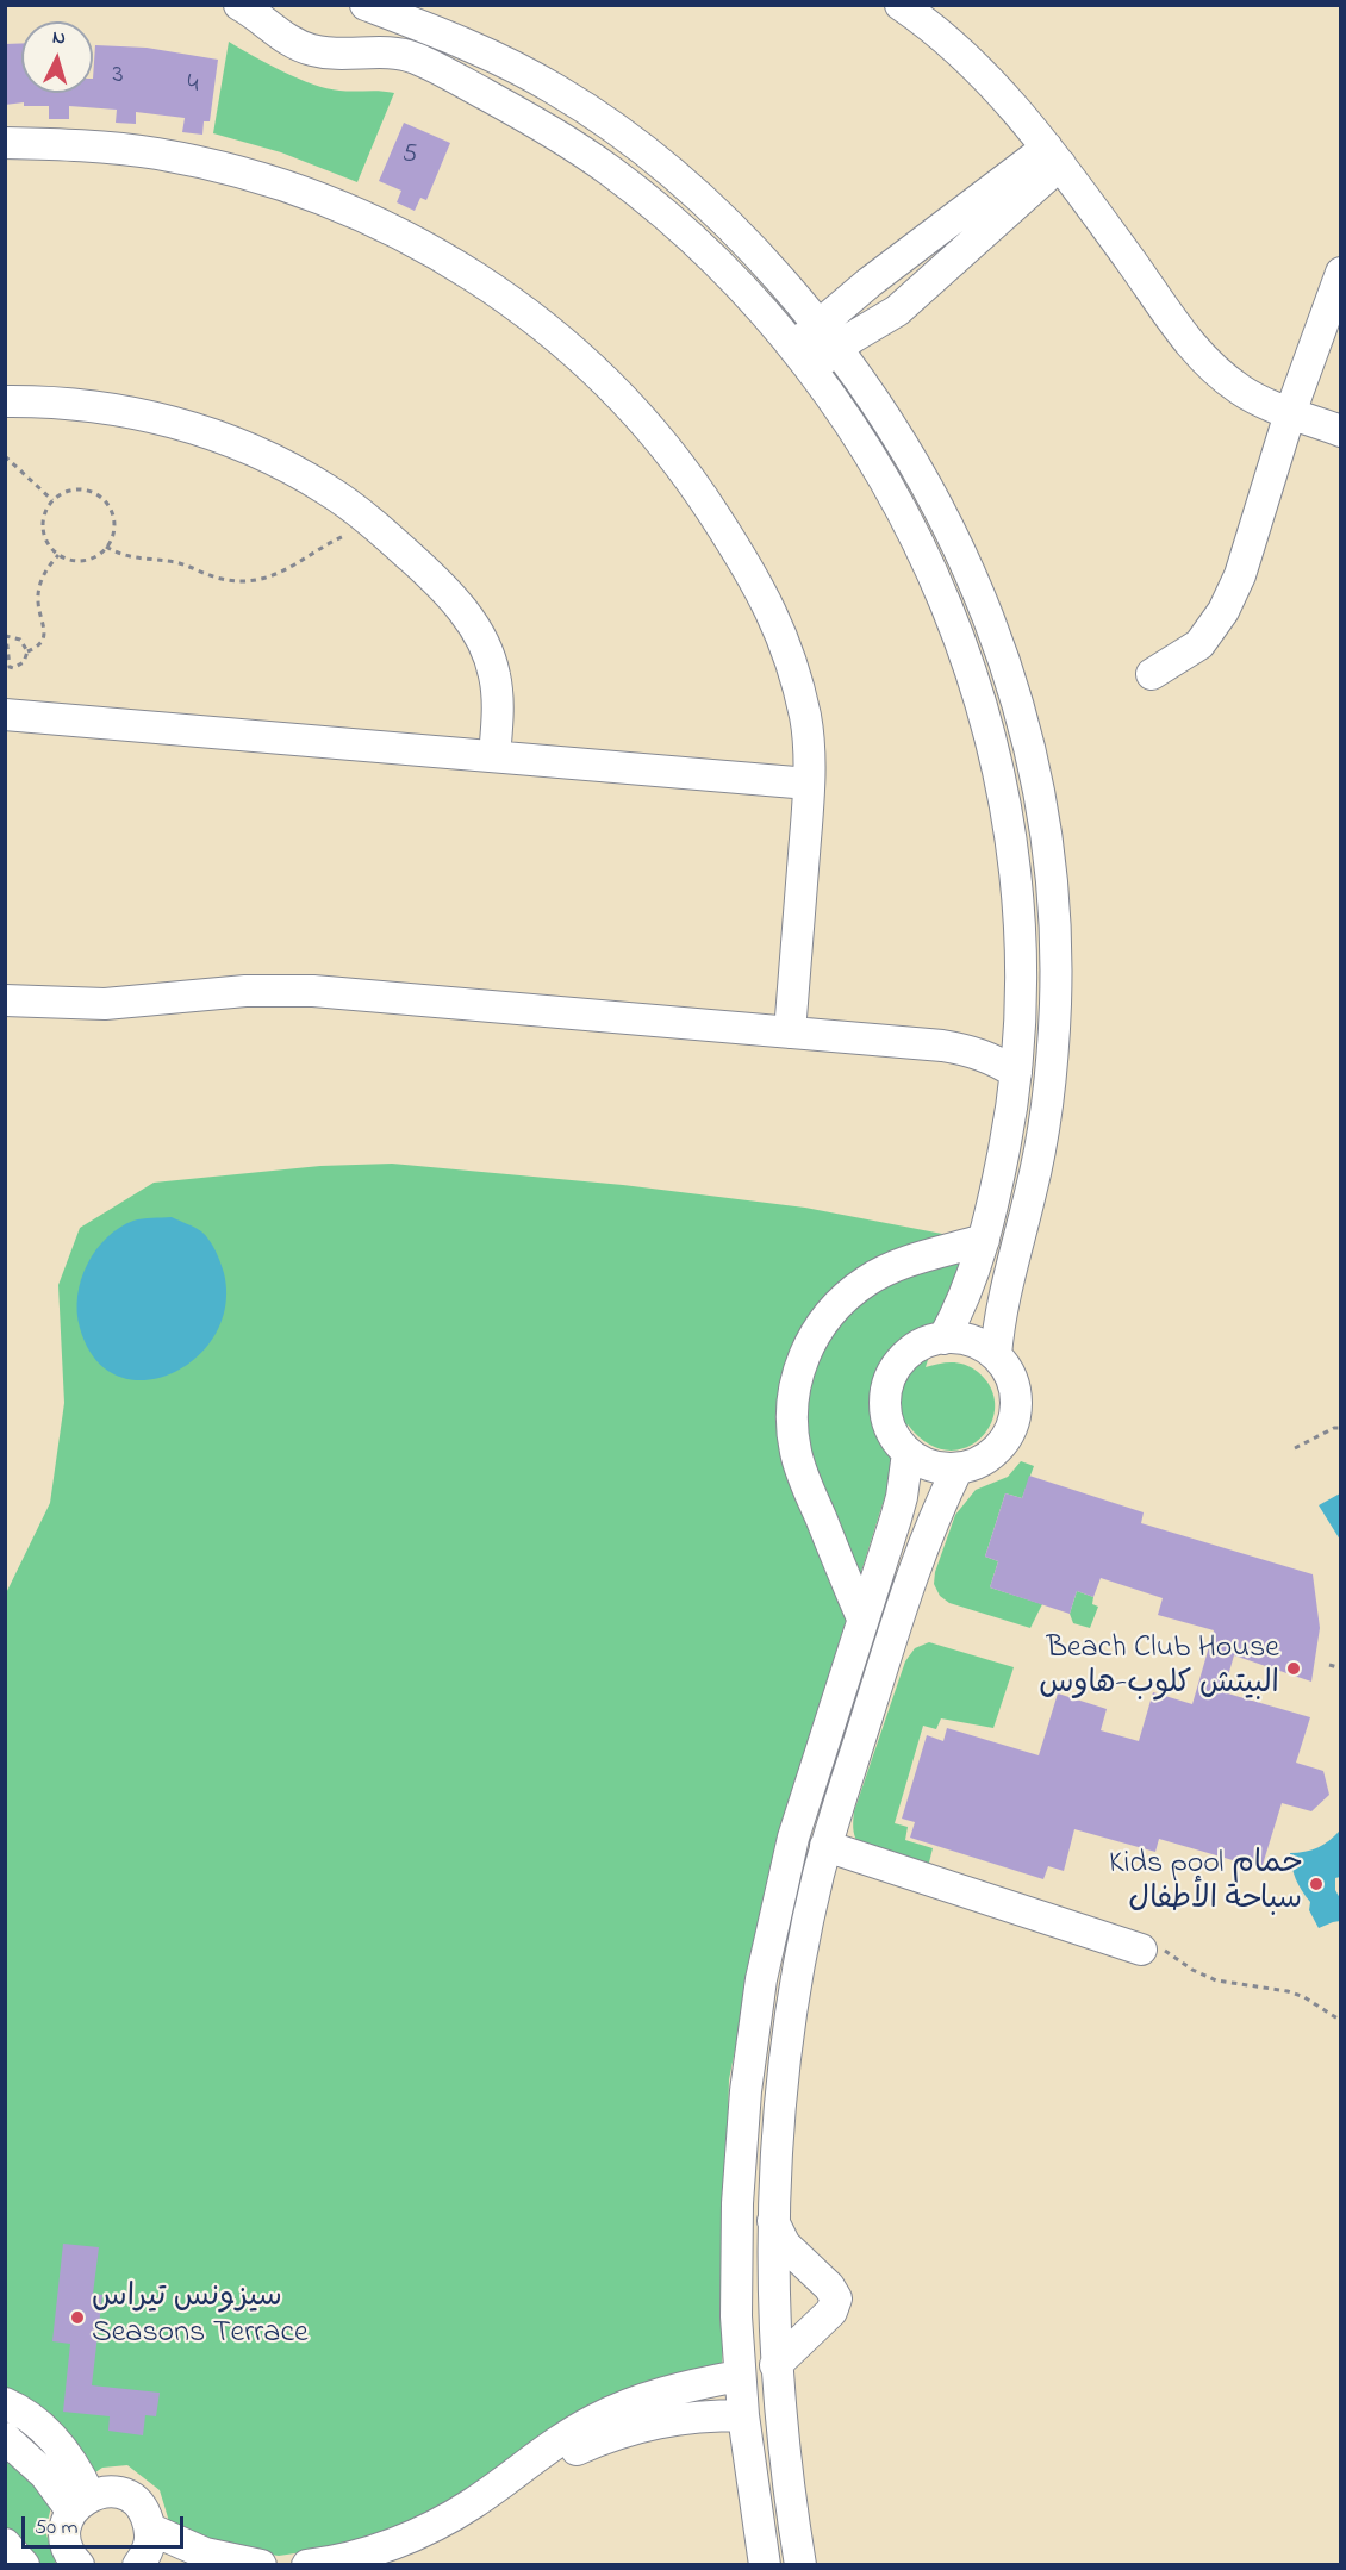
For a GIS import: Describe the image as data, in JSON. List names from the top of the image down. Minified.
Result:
{"places":["Beach Club House البيتش كلوب-هاوس","Kids pool حمام سباحة الأطفال","سيزونس تيراس Seasons Terrace"],"house_numbers":["3","4","5"],"scale_bar":"50 m","north":"top"}
